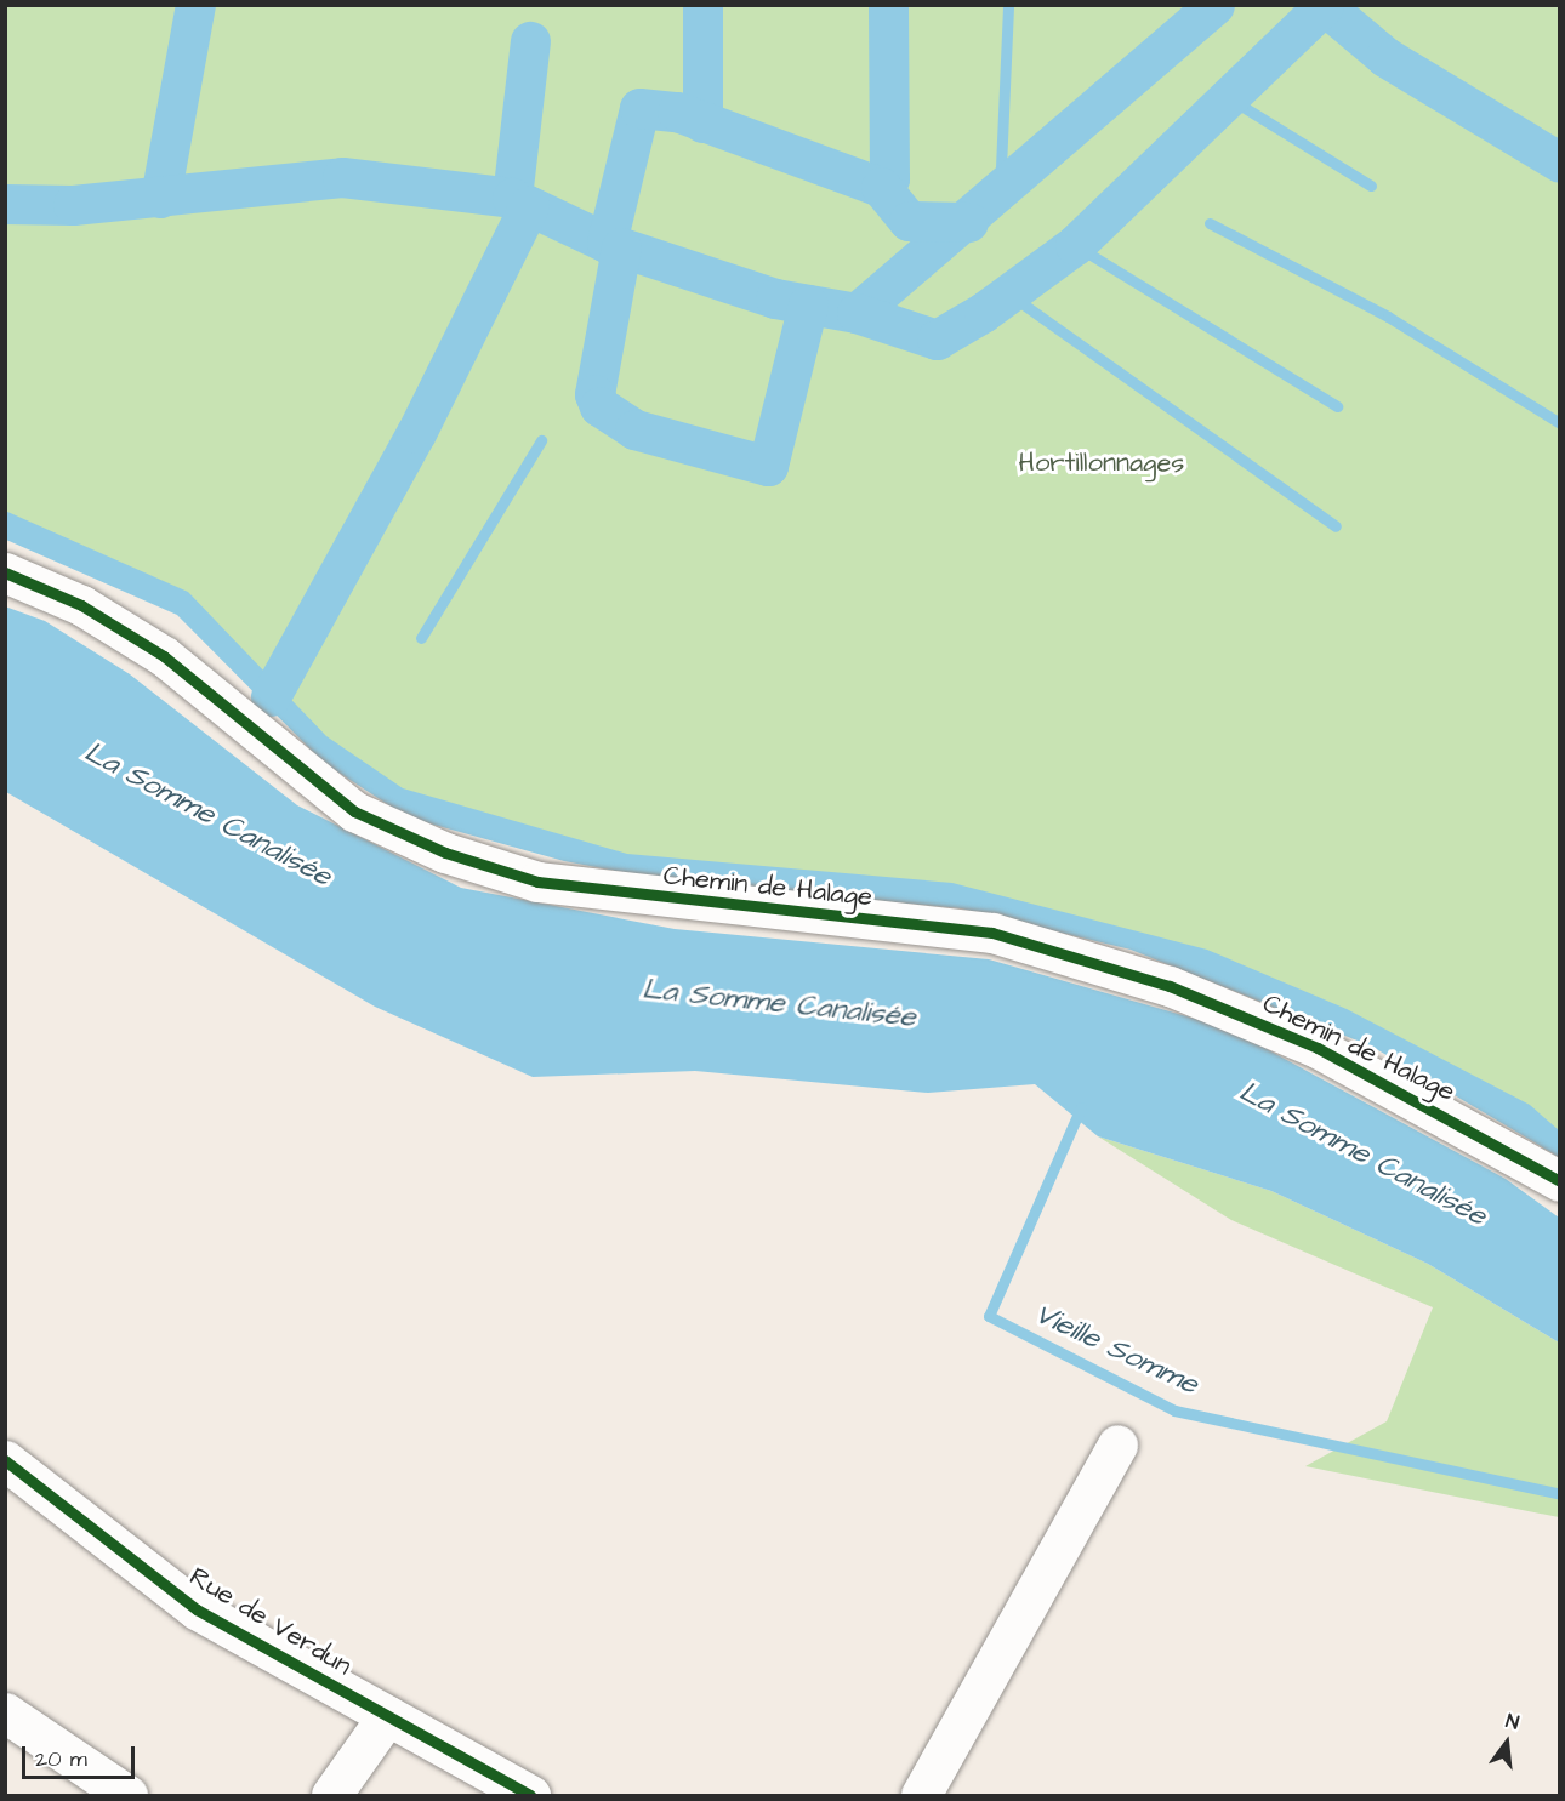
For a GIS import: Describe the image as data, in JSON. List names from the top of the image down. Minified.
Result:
{"streets":{"street":["Chemin de Halage","Rue de Verdun"]},"water":["La Somme Canalisée","Vieille Somme"],"parks":["Hortillonnages"],"scale_bar":"20 m","north":"top"}
